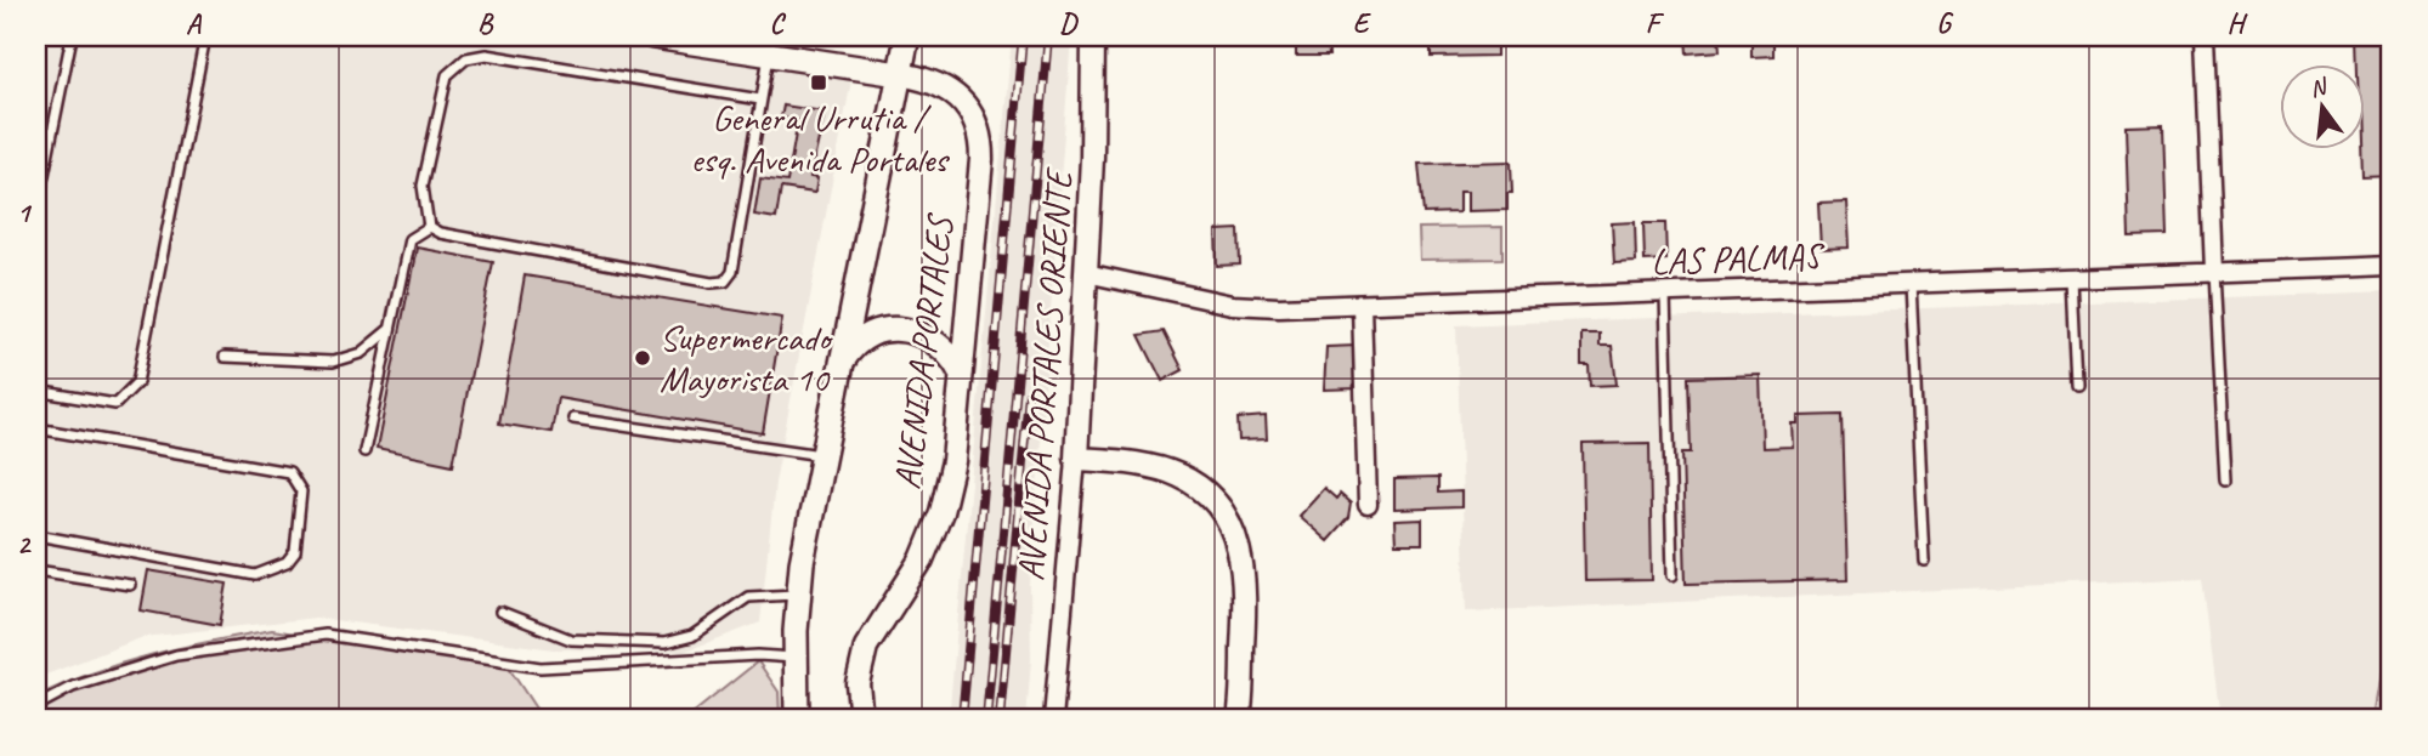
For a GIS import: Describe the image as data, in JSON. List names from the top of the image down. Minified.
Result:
{"streets":{"main road":["AVENIDA PORTALES"],"street":["LAS PALMAS","AVENIDA PORTALES ORIENTE"]},"crossings":[["LAS PALMAS","AVENIDA PORTALES ORIENTE"]],"places":{"transit":["General Urrutia / esq. Avenida Portales"],"other":["Supermercado Mayorista 10"]},"north":"top","grid":{"columns":["A","B","C","D","E","F","G","H"],"rows":["1","2"]}}
